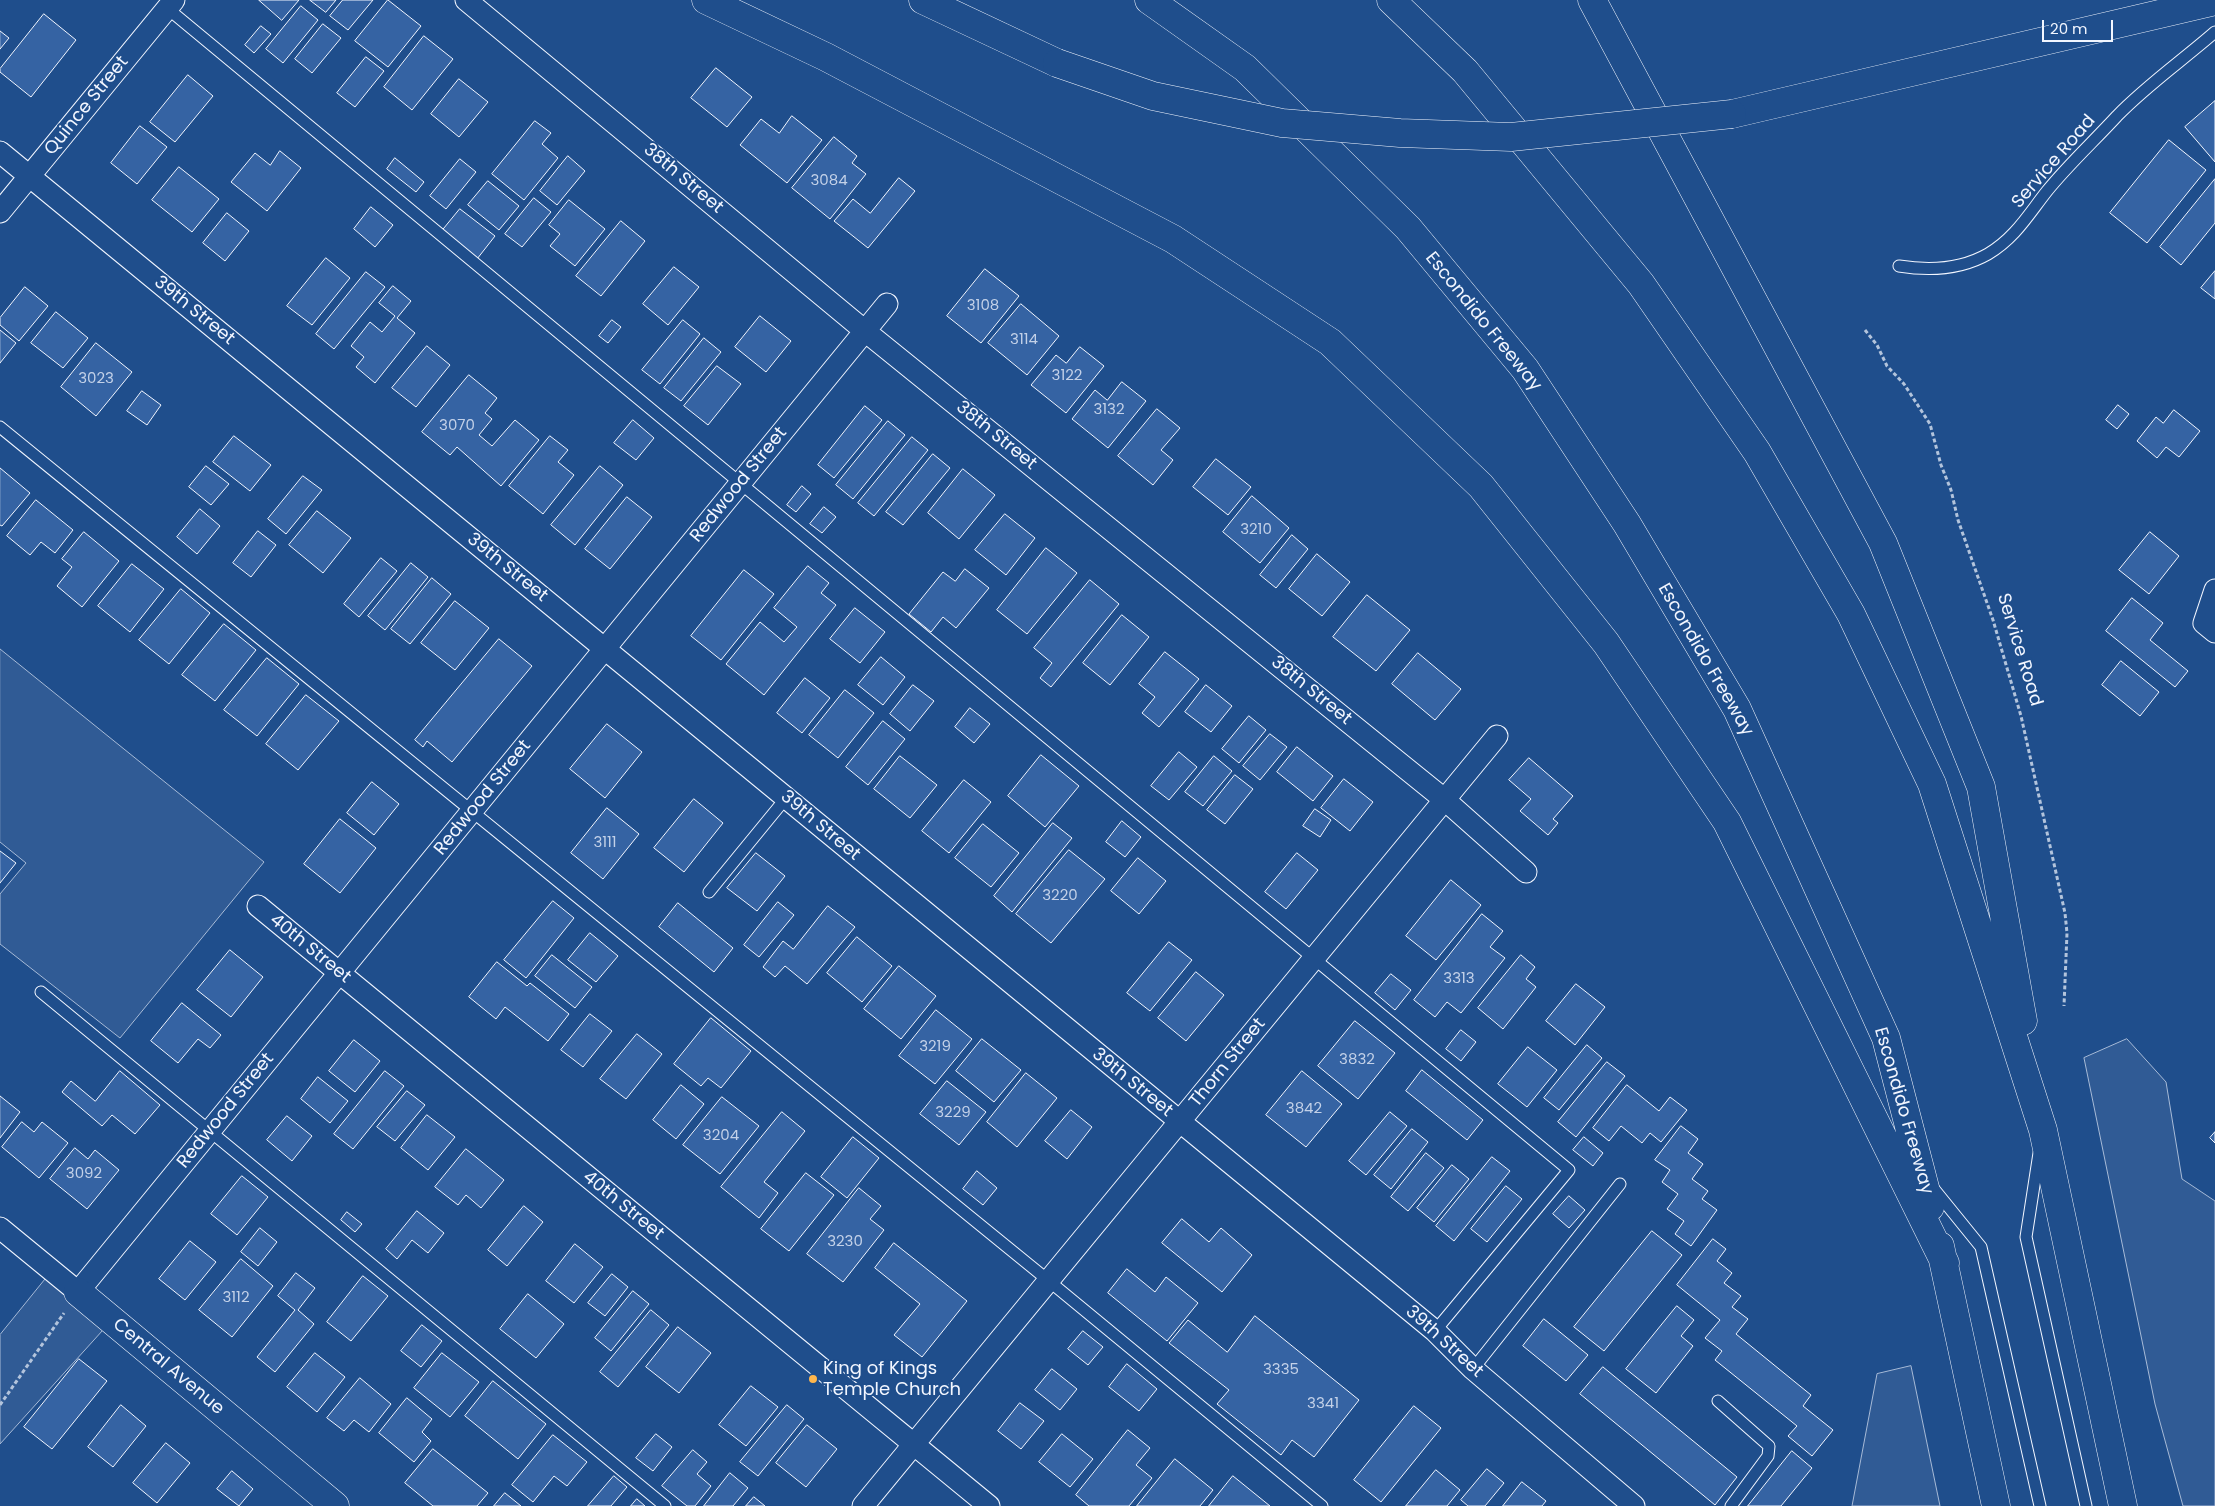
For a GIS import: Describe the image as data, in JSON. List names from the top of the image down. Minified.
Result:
{"streets":{"main road":["Escondido Freeway","Central Avenue"],"street":["Quince Street","38th Street","39th Street","Redwood Street","40th Street","Thorn Street"],"lane":["Service Road"]},"crossings":[["Quince Street","39th Street"],["38th Street","Redwood Street"],["38th Street","Thorn Street"],["39th Street","Redwood Street"],["39th Street","Thorn Street"],["Redwood Street","40th Street"],["Redwood Street","Central Avenue"],["40th Street","Thorn Street"]],"places":["King of Kings Temple Church"],"house_numbers":["3084","3108","3114","3122","3023","3132","3070","3210","3111","3220","3313","3219","3832","3842","3229","3204","3092","3230","3112","3335","3341"],"scale_bar":"20 m"}
